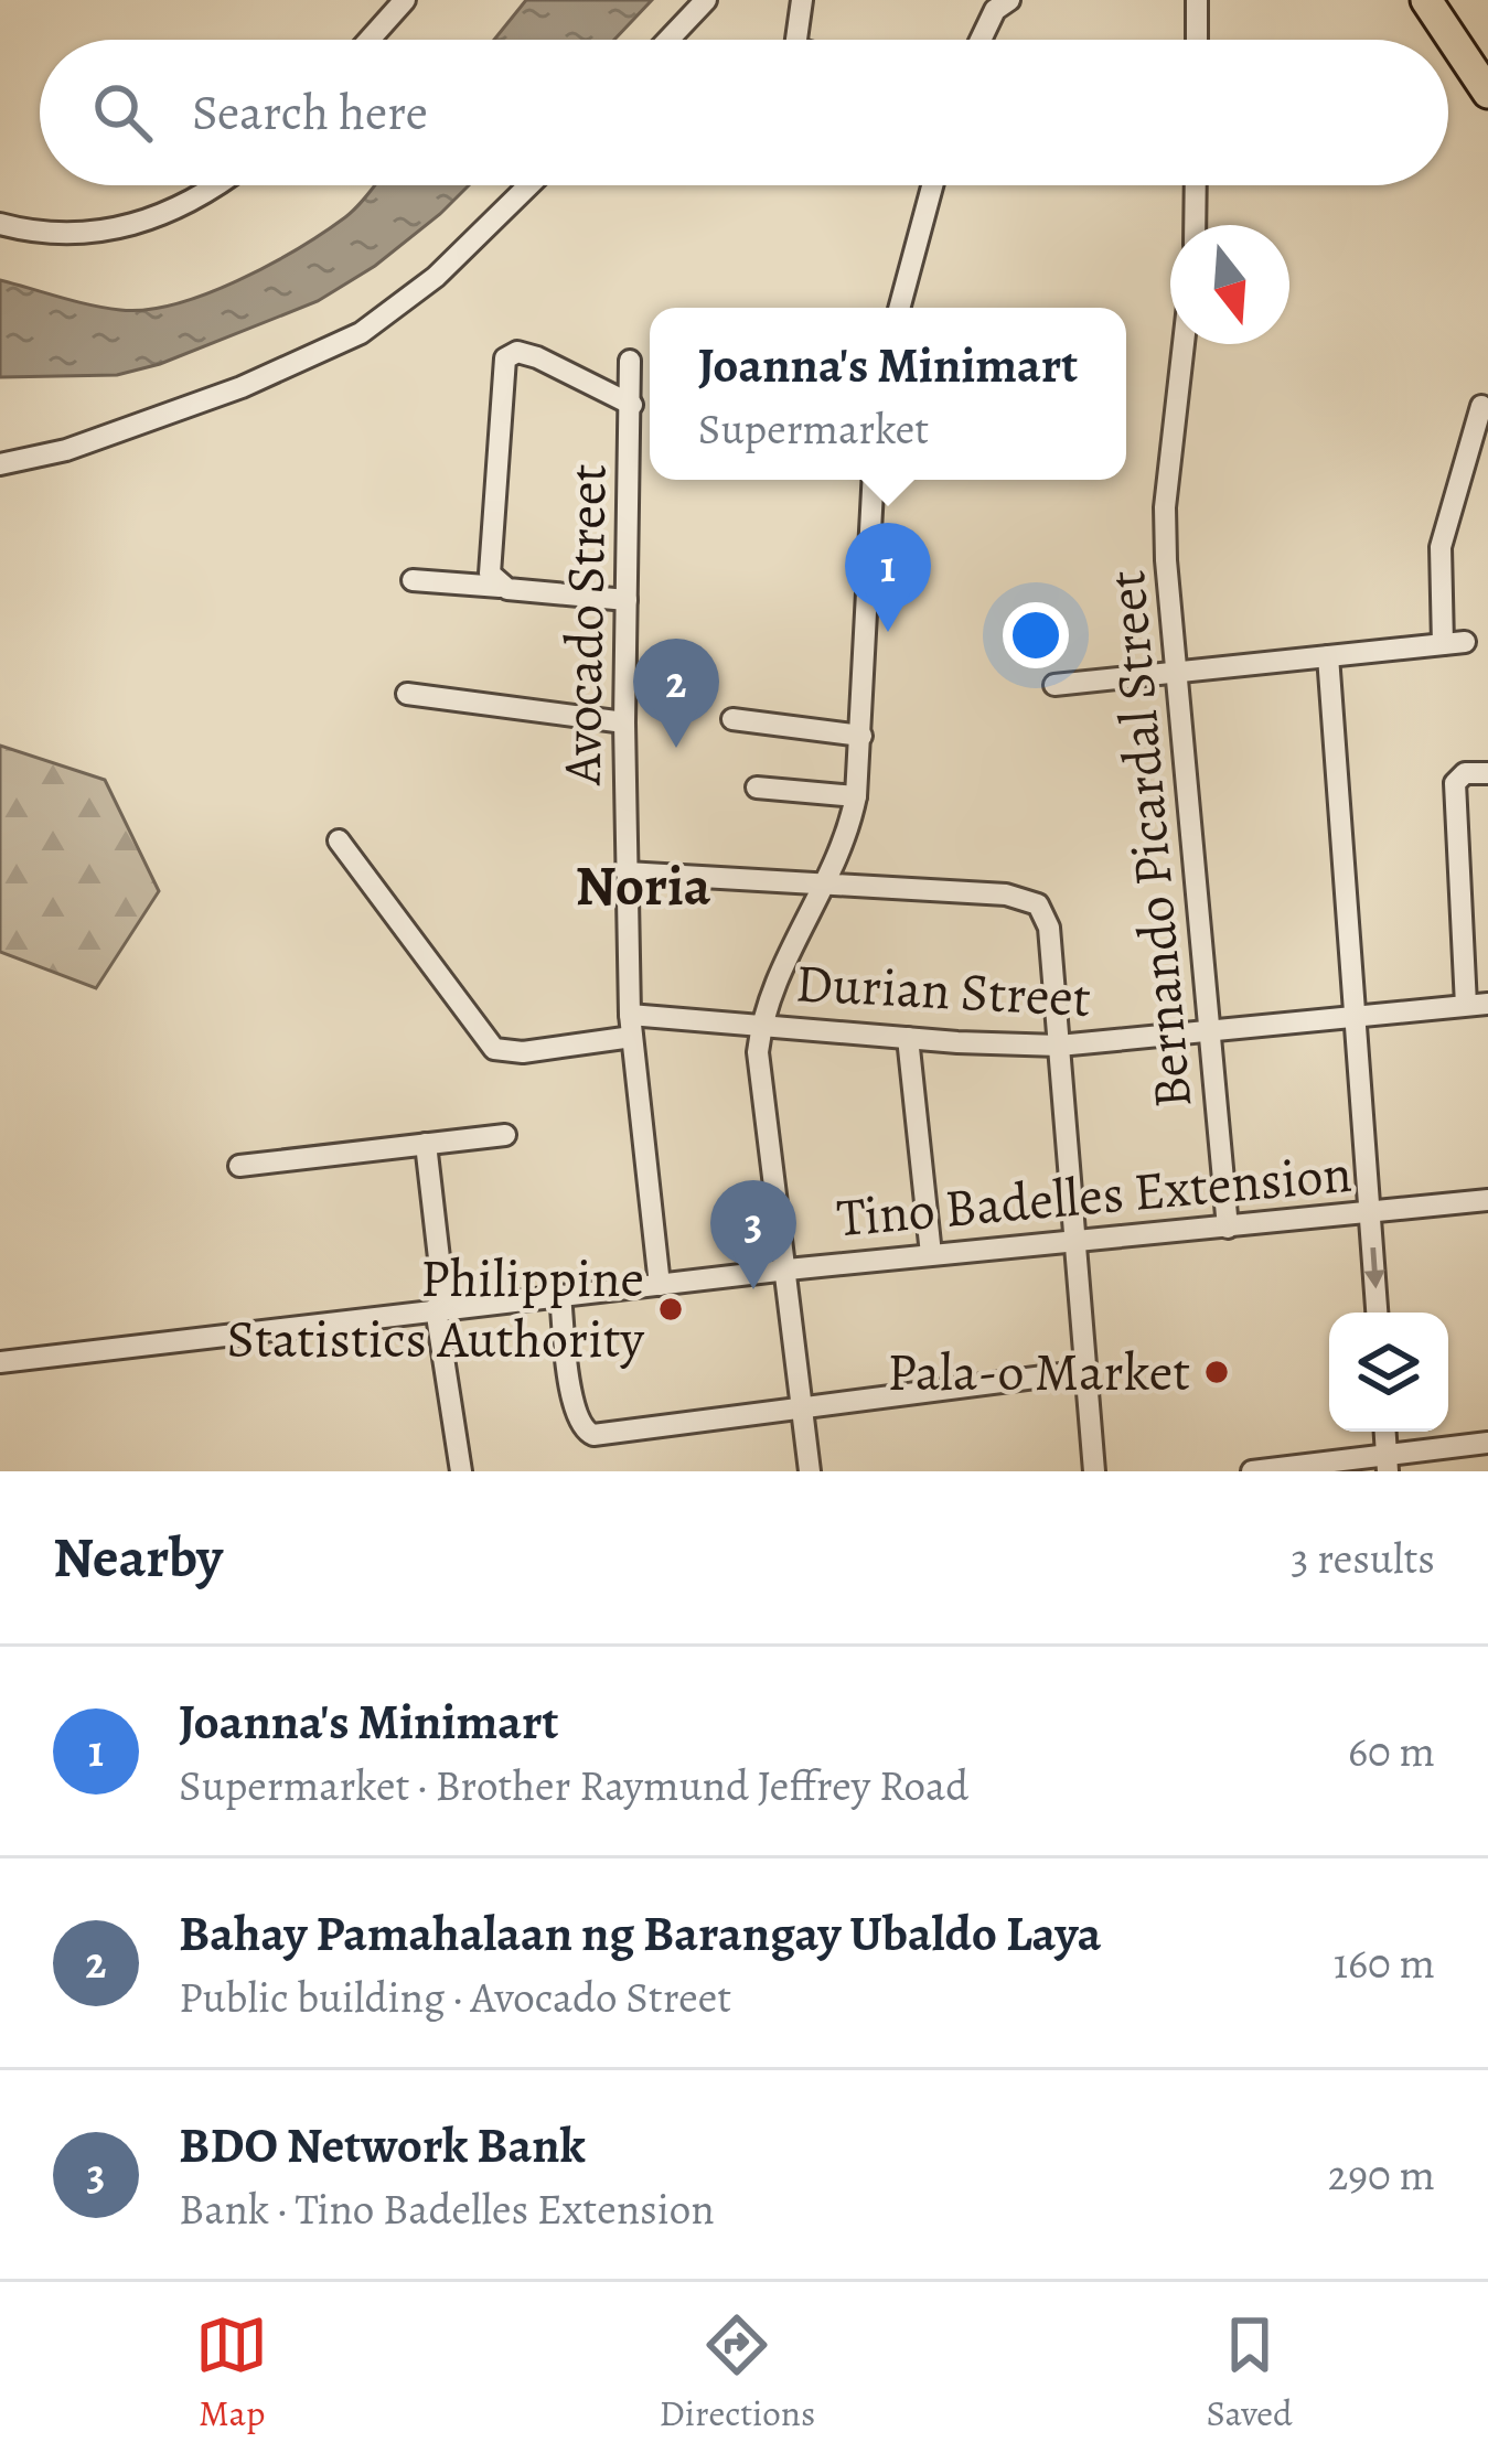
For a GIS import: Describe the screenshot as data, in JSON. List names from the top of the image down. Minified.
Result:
{"streets":{"street":["Avocado Street","Bernando Picardal Street","Durian Street","Tino Badelles Extension"]},"crossings":[["Avocado Street","Durian Street"],["Avocado Street","Tino Badelles Extension"],["Bernando Picardal Street","Durian Street"],["Bernando Picardal Street","Tino Badelles Extension"]],"districts":["Noria"],"places":["Philippine Statistics Authority","Pala-o Market"],"north":"bottom","page":{"search":"Search here","popup":["Joanna's Minimart","Supermarket"],"pins":["1","2","3"],"heading":["Nearby","3 results"],"list":[{"mark":"1","name":"Joanna's Minimart","note":"Supermarket · Brother Raymund Jeffrey Road","value":"60 m"},{"mark":"2","name":"Bahay Pamahalaan ng Barangay Ubaldo Laya","note":"Public building · Avocado Street","value":"160 m"},{"mark":"3","name":"BDO Network Bank","note":"Bank · Tino Badelles Extension","value":"290 m"}],"nav":["Map","Directions","Saved"]}}
